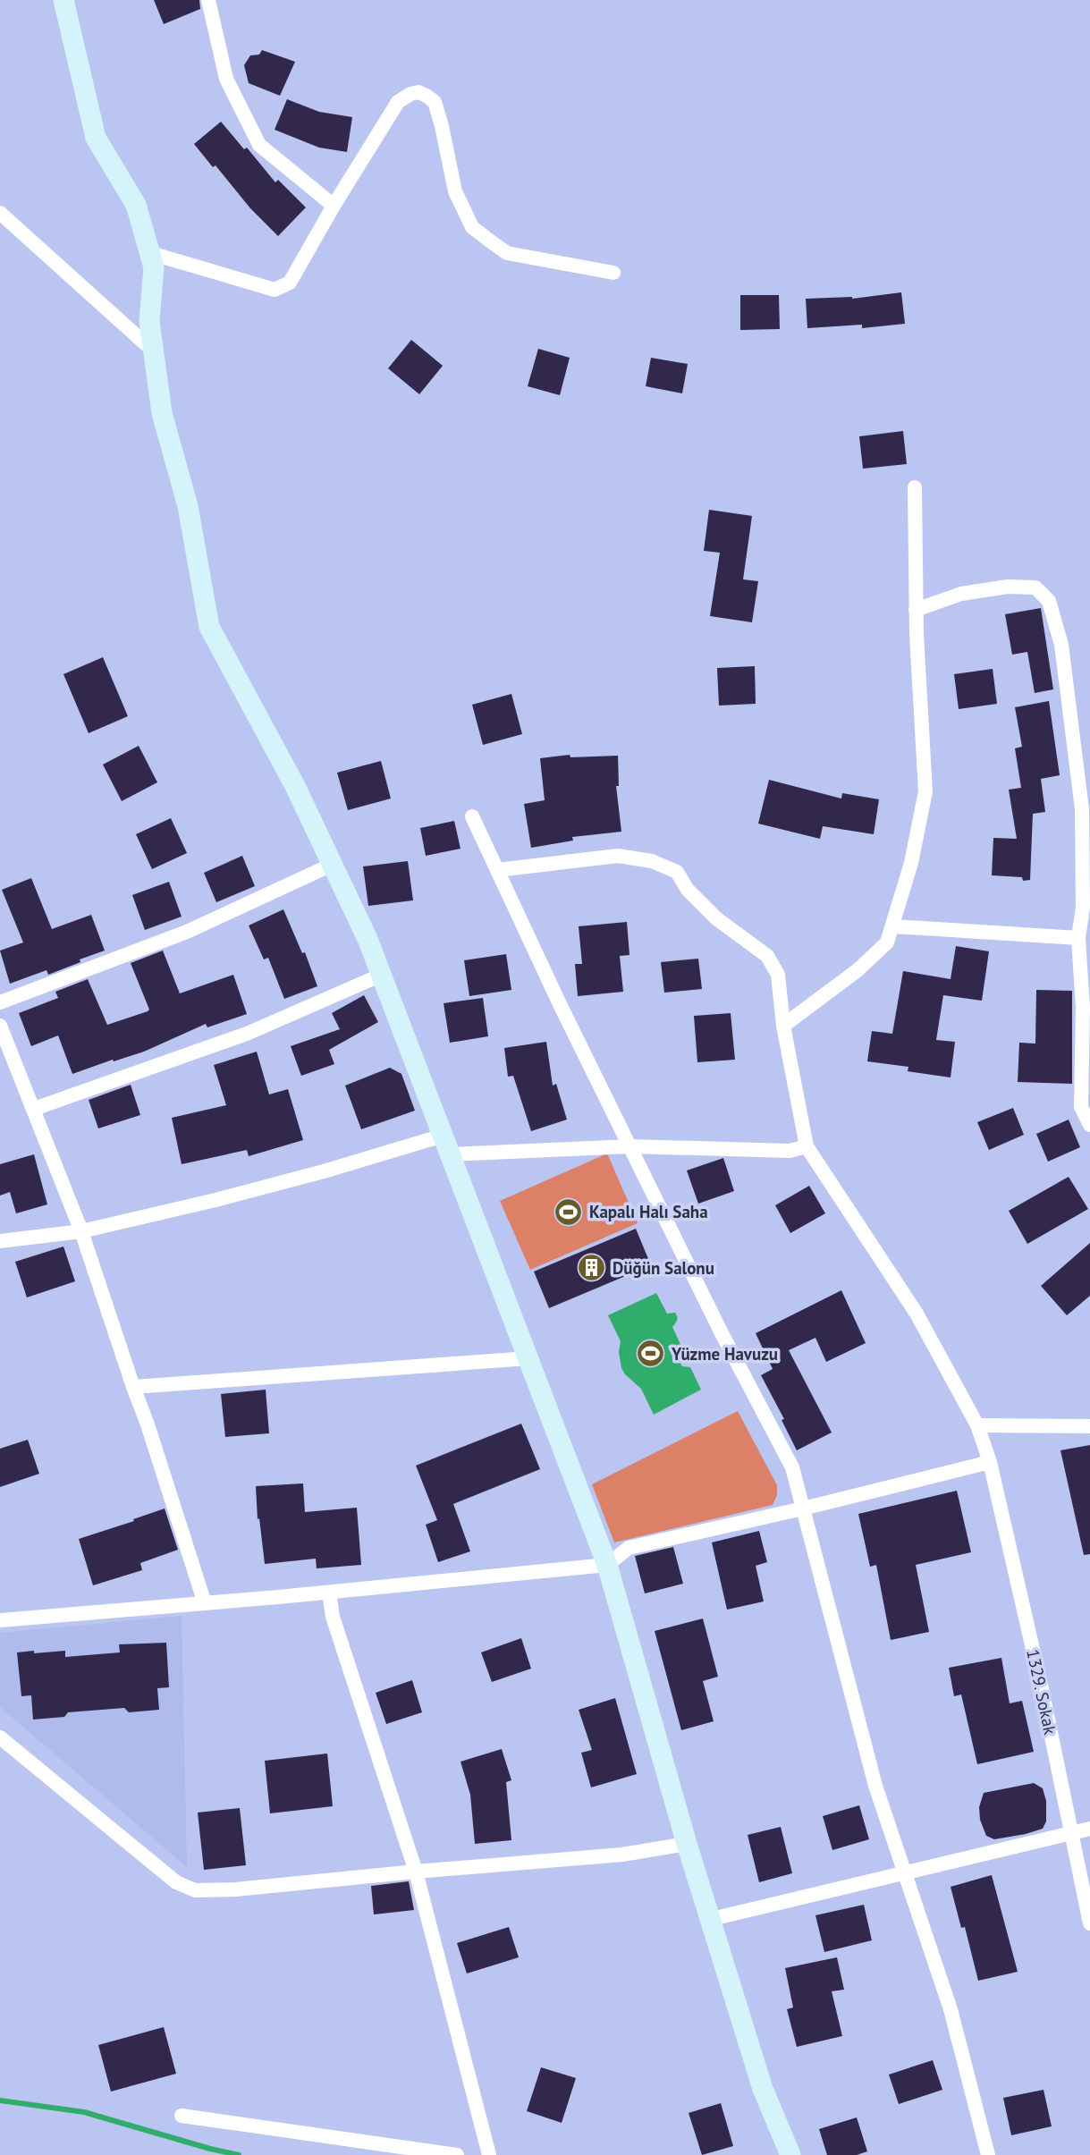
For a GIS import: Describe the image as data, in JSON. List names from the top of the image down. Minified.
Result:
{"streets":{"street":["1329. Sokak"]},"places":{"sports":["Kapalı Halı Saha","Yüzme Havuzu"],"building":["Düğün Salonu"]}}
